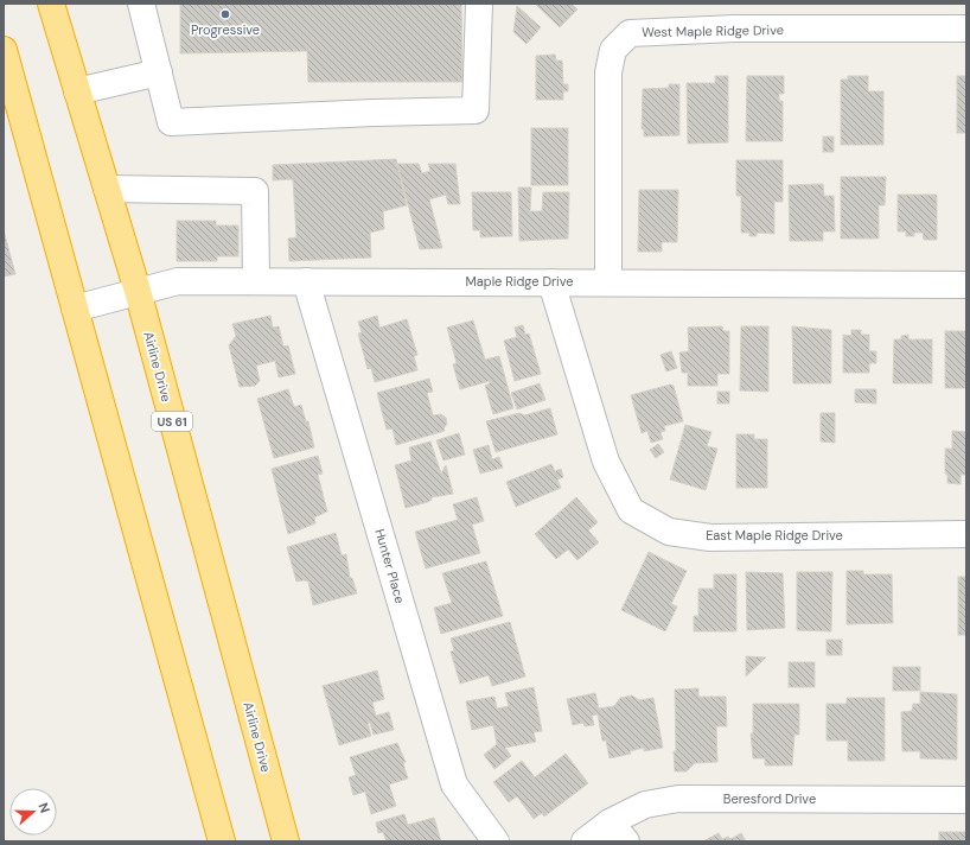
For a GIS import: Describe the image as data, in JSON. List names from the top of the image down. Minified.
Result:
{"streets":{"highway":["Airline Drive","US 61"],"street":["West Maple Ridge Drive","Maple Ridge Drive","East Maple Ridge Drive","Hunter Place","Beresford Drive"]},"crossings":[["West Maple Ridge Drive","Maple Ridge Drive"],["Maple Ridge Drive","Airline Drive"],["Maple Ridge Drive","East Maple Ridge Drive"],["Maple Ridge Drive","Hunter Place"]],"places":["Progressive"],"north":"right"}
